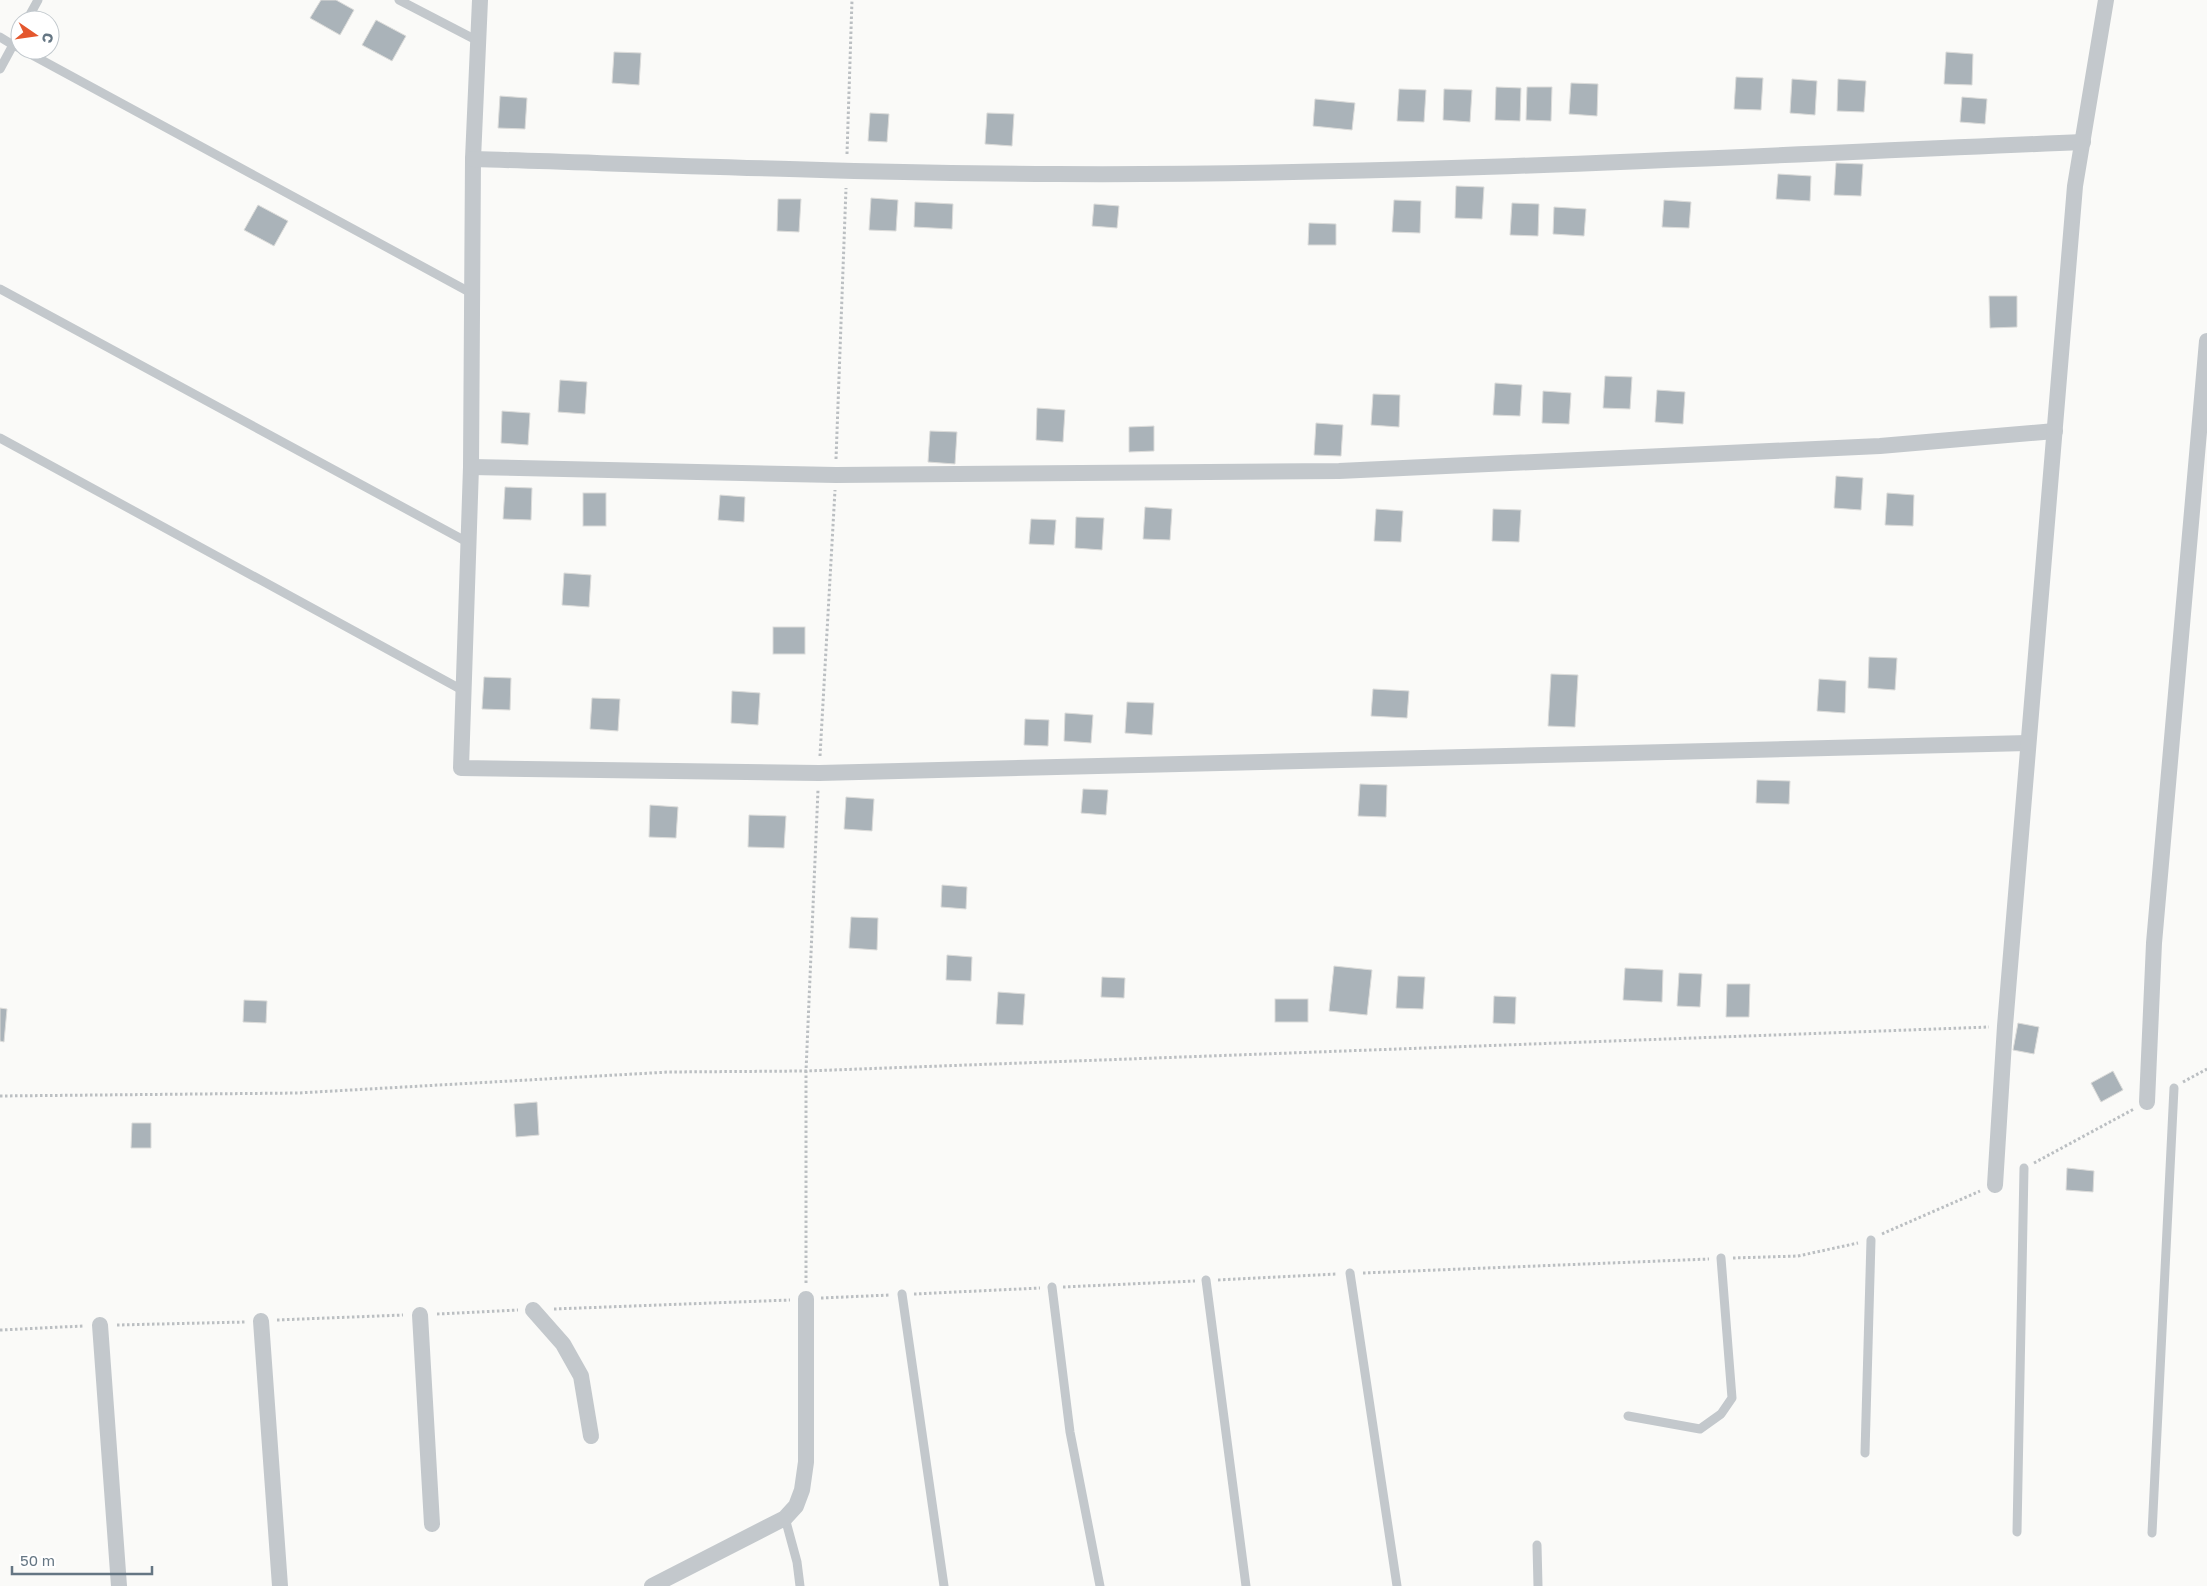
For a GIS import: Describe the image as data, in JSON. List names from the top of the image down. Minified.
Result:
{"scale_bar":"50 m","north":"right"}
